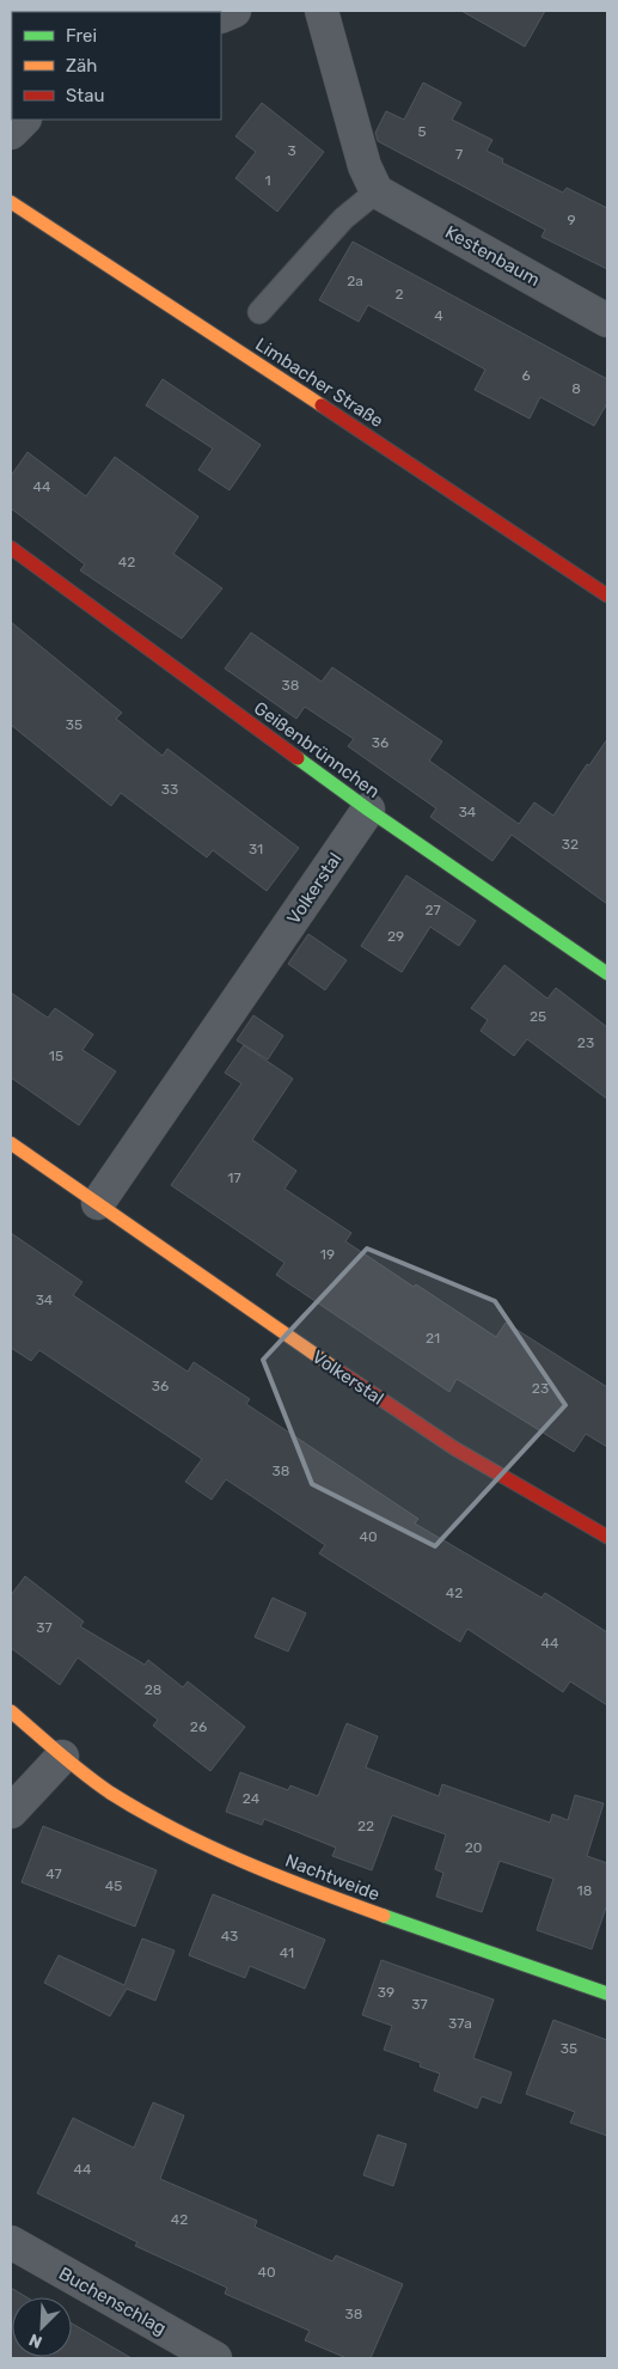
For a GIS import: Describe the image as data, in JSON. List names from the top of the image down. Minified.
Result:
{"streets":{"street":["Kestenbaum","Limbacher Straße","Geißenbrünnchen","Volkerstal","Nachtweide","Buchenschlag"]},"crossings":[["Geißenbrünnchen","Volkerstal"]],"house_numbers":["5","3","7","1","9","2a","2","4","6","8","44","42","38","35","36","33","34","32","31","27","29","25","23","15","17","19","34","21","36","23","38","40","42","37","44","28","26","24","22","20","47","45","18","43","41","39","37","37a","35","44","42","40","38"],"legend":["Frei","Zäh","Stau"],"north":"bottom left"}
